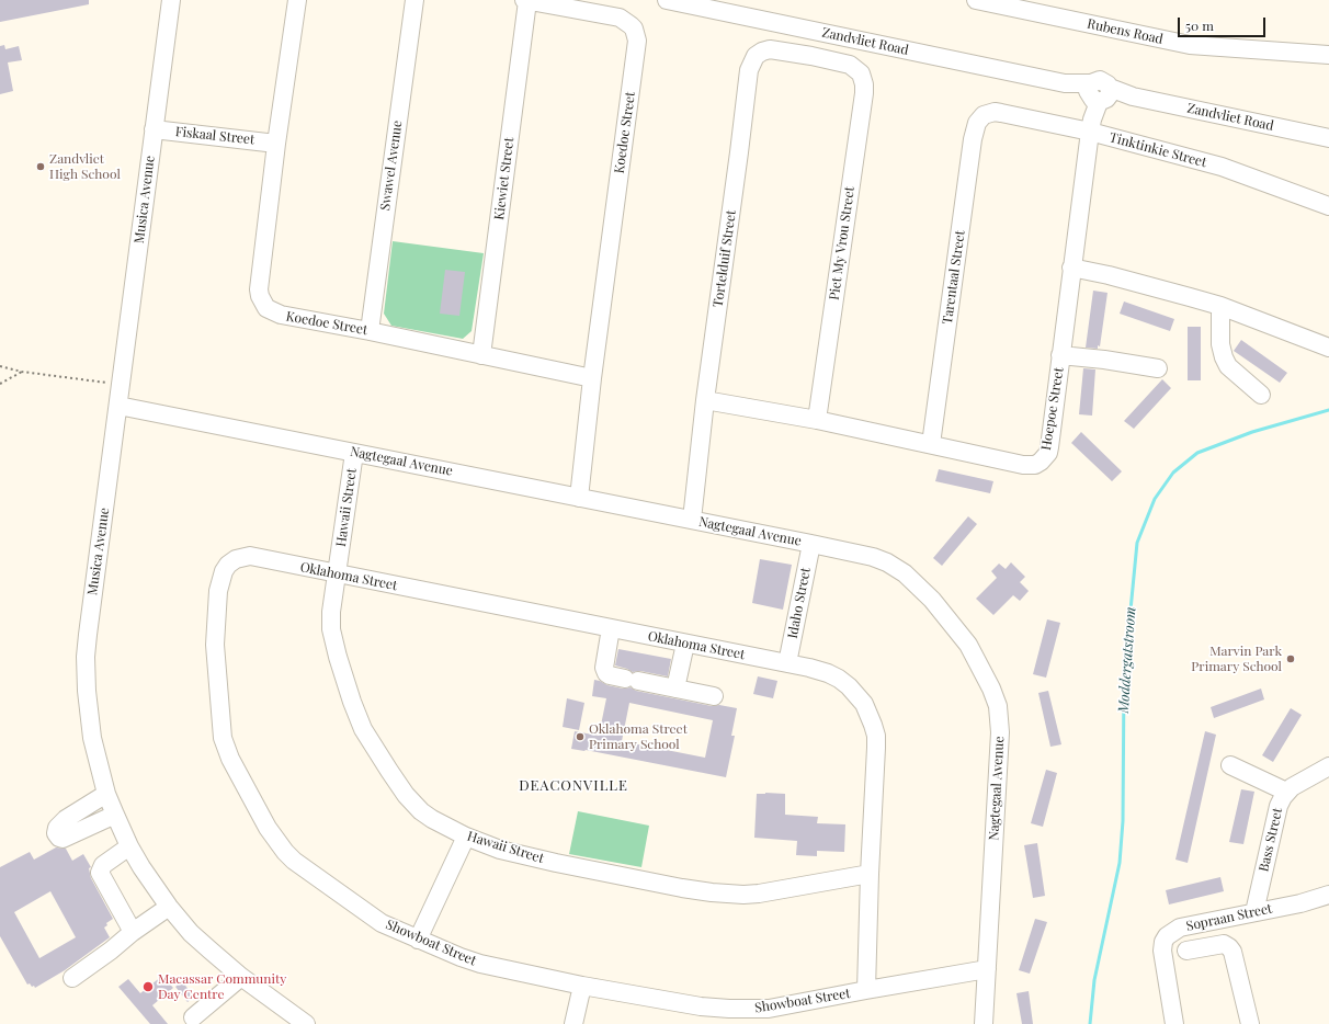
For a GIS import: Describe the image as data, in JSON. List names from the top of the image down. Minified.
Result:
{"streets":{"street":["Rubens Road","Zandvliet Road","Koedoe Street","Fiskaal Street","Tinktinkie Street","Swawel Avenue","Kiewiet Street","Musica Avenue","Piet My Vrou Street","Tortelduif Street","Tarentaal Street","Hoepoe Street","Nagtegaal Avenue","Hawaii Street","Oklahoma Street","Idaho Street","Bass Street","Sopraan Street","Showboat Street"]},"crossings":[["Zandvliet Road","Hoepoe Street"],["Koedoe Street","Fiskaal Street"],["Koedoe Street","Swawel Avenue"],["Koedoe Street","Kiewiet Street"],["Koedoe Street","Nagtegaal Avenue"],["Fiskaal Street","Musica Avenue"],["Tinktinkie Street","Tarentaal Street"],["Tinktinkie Street","Hoepoe Street"],["Musica Avenue","Nagtegaal Avenue"],["Piet My Vrou Street","Tortelduif Street"],["Piet My Vrou Street","Hoepoe Street"],["Tortelduif Street","Hoepoe Street"],["Tortelduif Street","Nagtegaal Avenue"],["Tarentaal Street","Hoepoe Street"],["Nagtegaal Avenue","Hawaii Street"],["Nagtegaal Avenue","Idaho Street"],["Nagtegaal Avenue","Showboat Street"],["Hawaii Street","Oklahoma Street"],["Oklahoma Street","Idaho Street"],["Oklahoma Street","Showboat Street"],["Bass Street","Sopraan Street"]],"districts":["DEACONVILLE"],"water":["Moddergatstroom"],"places":["Zandvliet High School","Marvin Park Primary School","Oklahoma Street Primary School","Macassar Community Day Centre"],"scale_bar":"50 m"}
